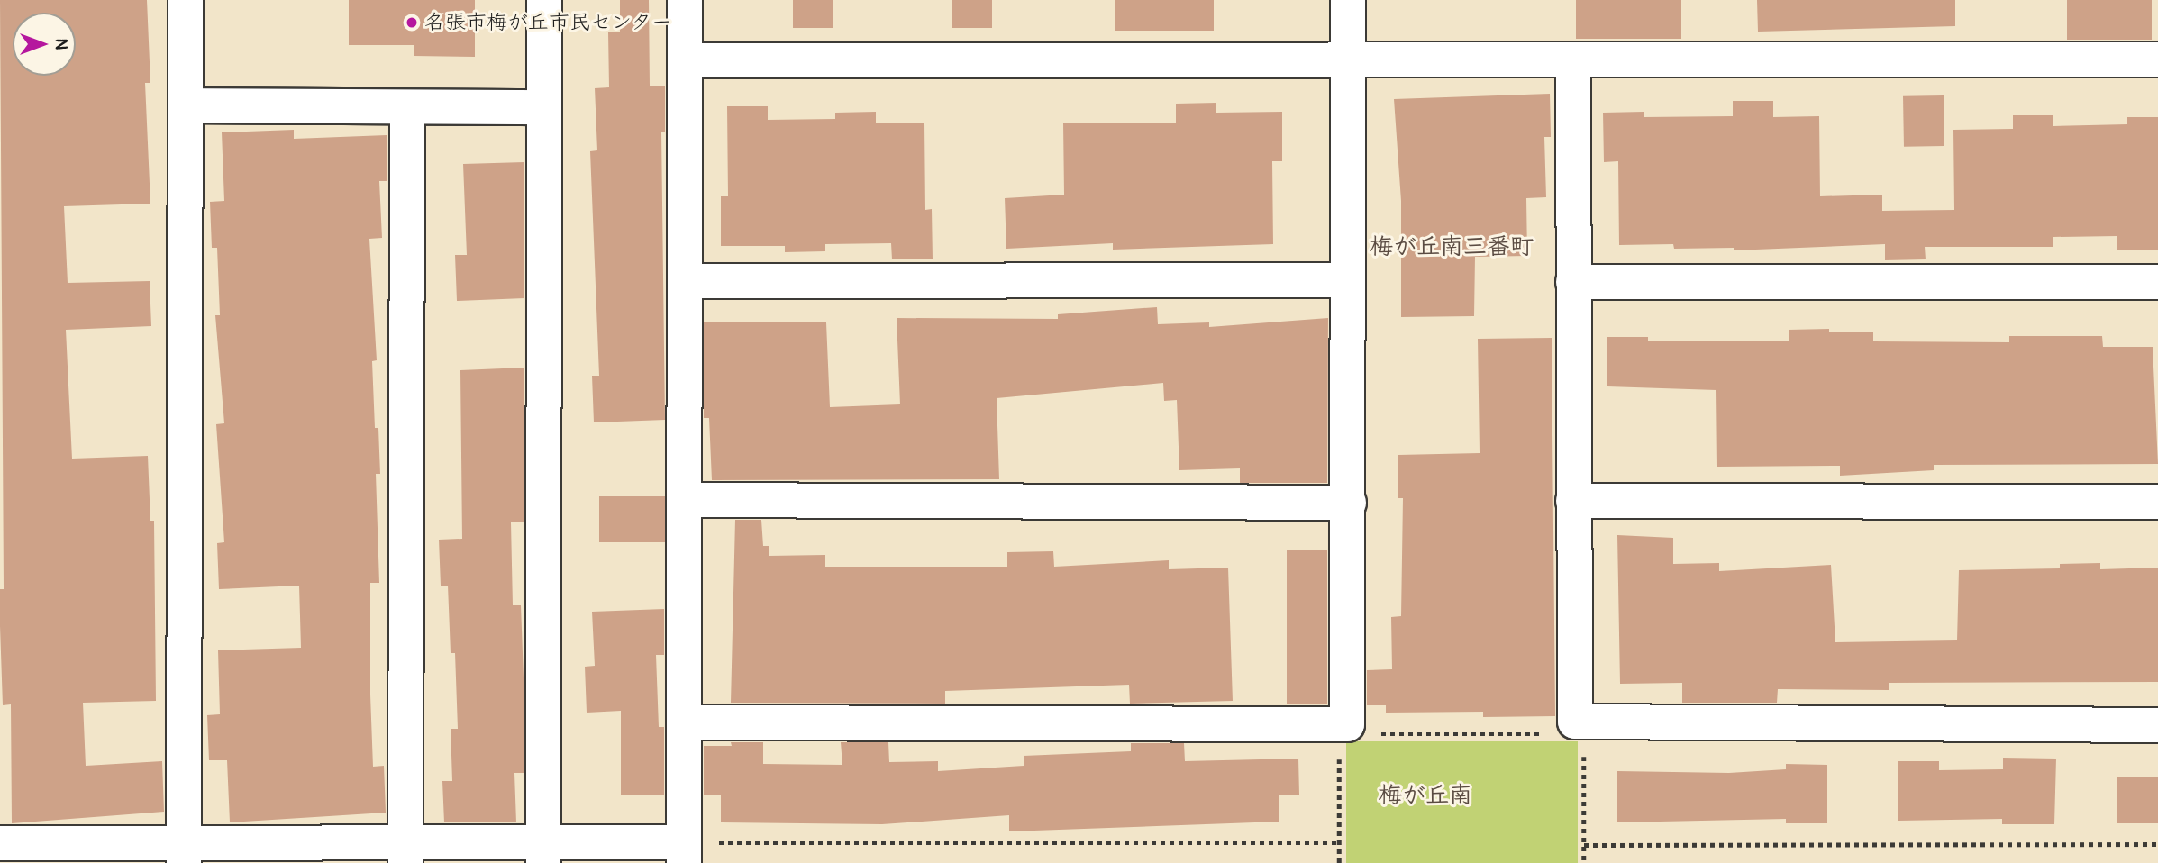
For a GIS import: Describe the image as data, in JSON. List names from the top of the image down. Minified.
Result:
{"districts":["梅が丘南三番町","梅が丘南"],"places":["名張市梅が丘市民センター"],"north":"right"}
